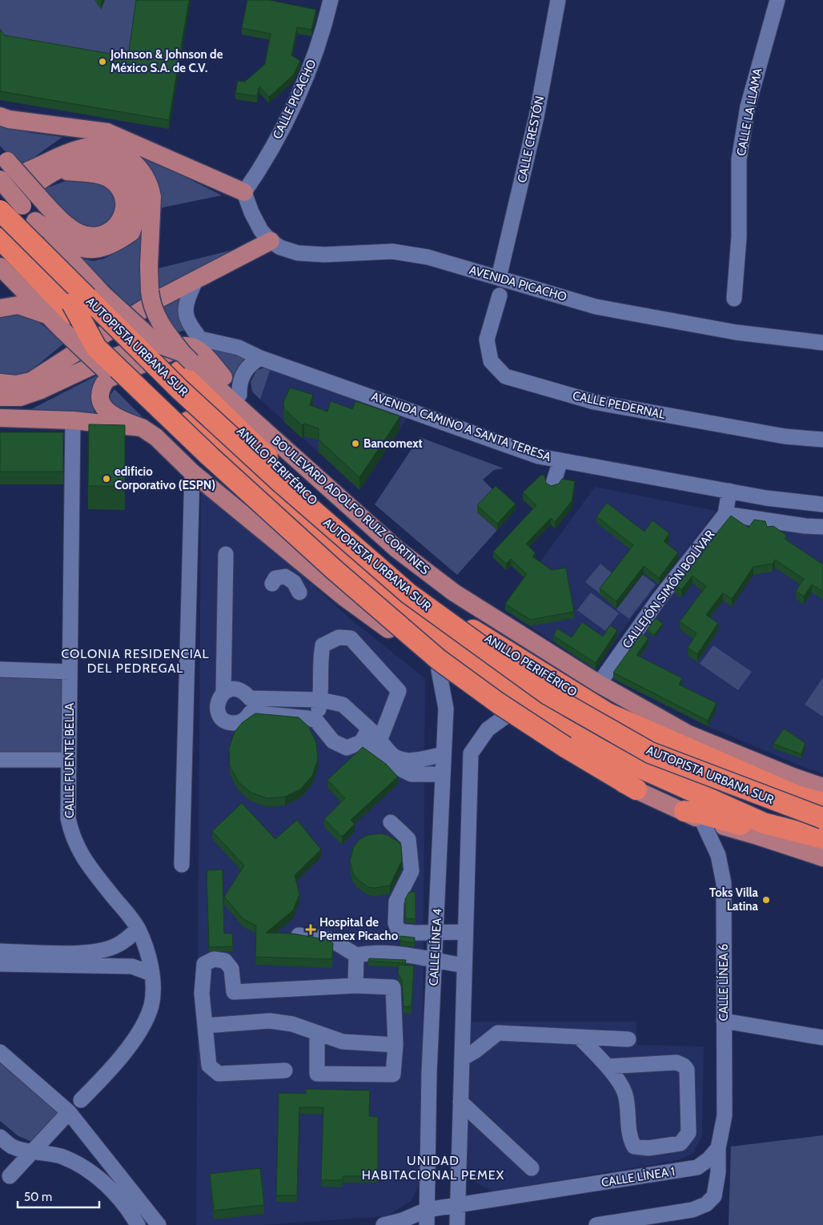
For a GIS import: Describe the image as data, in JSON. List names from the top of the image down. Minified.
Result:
{"streets":{"highway":["AUTOPISTA URBANA SUR","ANILLO PERIFÉRICO"],"main road":["BOULEVARD ADOLFO RUIZ CORTINES"],"street":["CALLE PICACHO","CALLE LA LLAMA","CALLE CRESTÓN","AVENIDA PICACHO","CALLE PEDERNAL","AVENIDA CAMINO A SANTA TERESA","CALLEJÓN SIMÓN BOLÍVAR","CALLE FUENTE BELLA","CALLE LÍNEA 4","CALLE LÍNEA 6","CALLE LÍNEA 1"]},"crossings":[["CALLE PICACHO","AVENIDA PICACHO"],["CALLE CRESTÓN","AVENIDA PICACHO"],["AUTOPISTA URBANA SUR","ANILLO PERIFÉRICO"],["AVENIDA CAMINO A SANTA TERESA","CALLEJÓN SIMÓN BOLÍVAR"],["ANILLO PERIFÉRICO","BOULEVARD ADOLFO RUIZ CORTINES"],["BOULEVARD ADOLFO RUIZ CORTINES","CALLEJÓN SIMÓN BOLÍVAR"],["CALLE LÍNEA 4","CALLE LÍNEA 1"],["CALLE LÍNEA 6","CALLE LÍNEA 1"]],"districts":["COLONIA RESIDENCIAL DEL PEDREGAL","UNIDAD HABITACIONAL PEMEX"],"places":{"other":["Johnson & Johnson de México S.A. de C.V.","Bancomext","edificio Corporativo (ESPN)","Toks Villa Latina"],"health":["Hospital de Pemex Picacho"]},"scale_bar":"50 m"}
